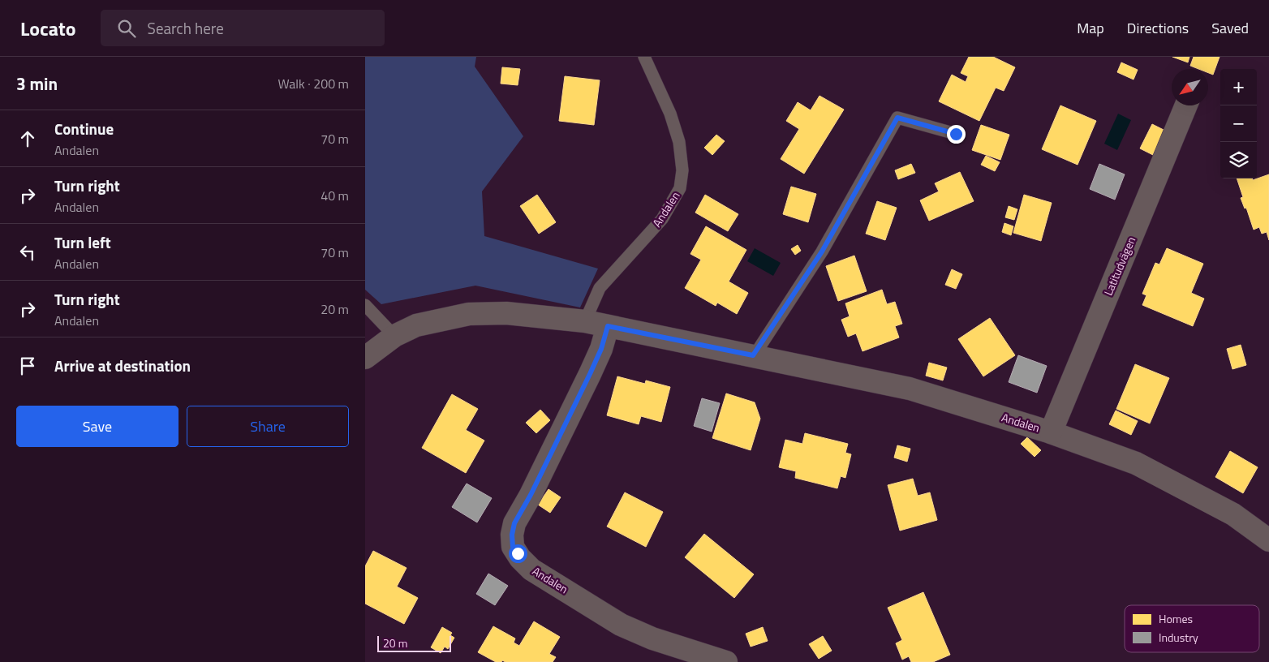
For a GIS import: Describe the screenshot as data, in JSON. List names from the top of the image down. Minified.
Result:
{"streets":{"street":["Andalen","Latitudvägen"]},"crossings":[["Andalen","Latitudvägen"]],"legend":["Homes","Industry"],"scale_bar":"20 m","north":"bottom left","page":{"header":"Locato","search":"Search here","nav":["Map","Directions","Saved"],"heading":["3 min","Walk · 200 m"],"map_buttons":["+","−"],"list":[["Continue","Andalen","70 m"],["Turn right","Andalen","40 m"],["Turn left","Andalen","70 m"],["Turn right","Andalen","20 m"],"Arrive at destination"],"buttons":["Save","Share"],"scale":"20 m"}}
